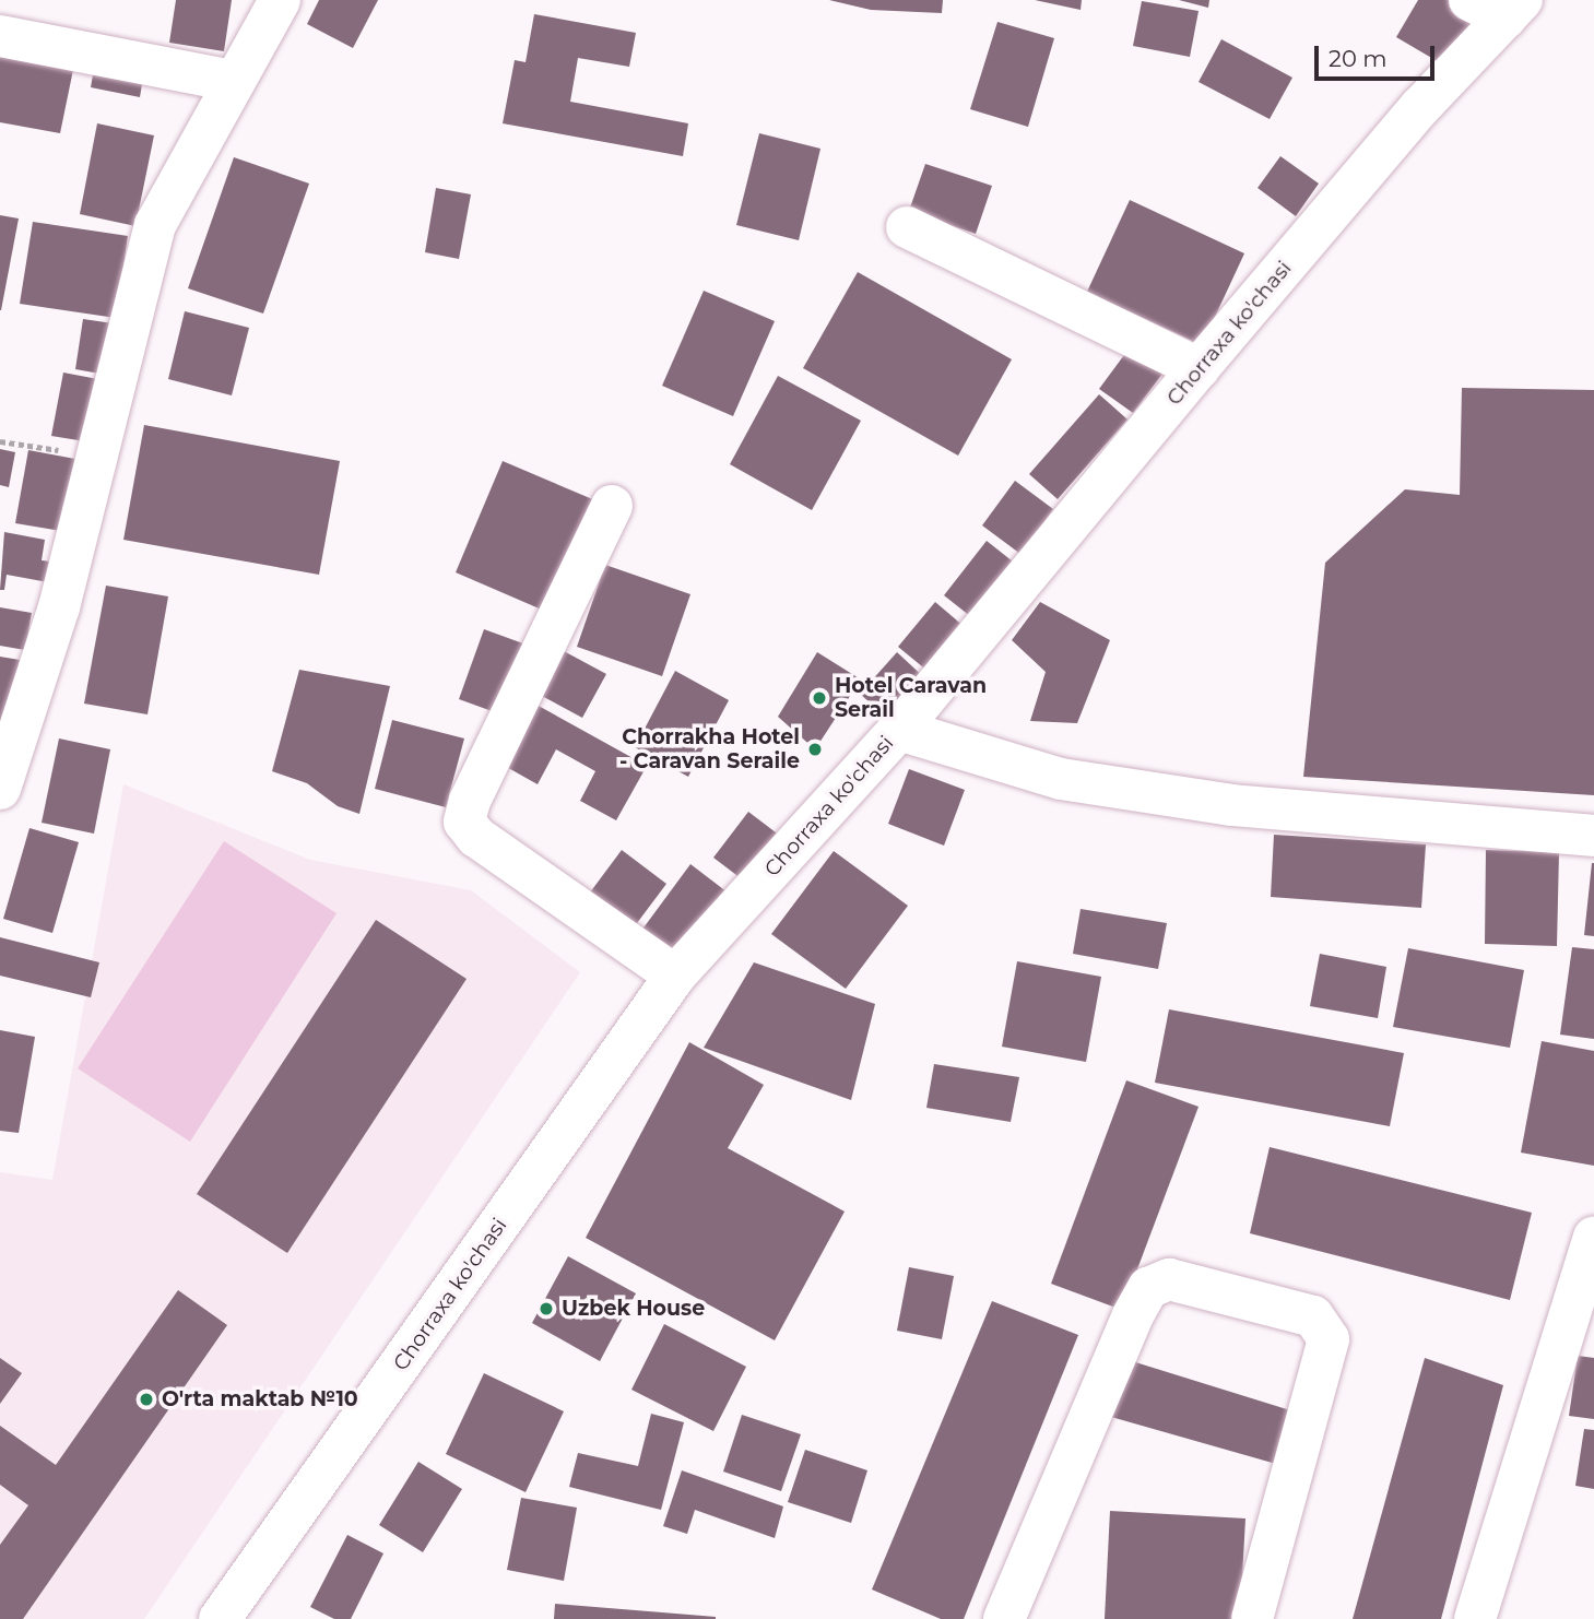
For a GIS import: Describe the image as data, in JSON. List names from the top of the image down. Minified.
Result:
{"streets":{"street":["Chorraxa ko'chasi"]},"places":["Hotel Caravan Serail","Chorrakha Hotel - Caravan Seraile","Uzbek House","O'rta maktab №10"],"scale_bar":"20 m"}
